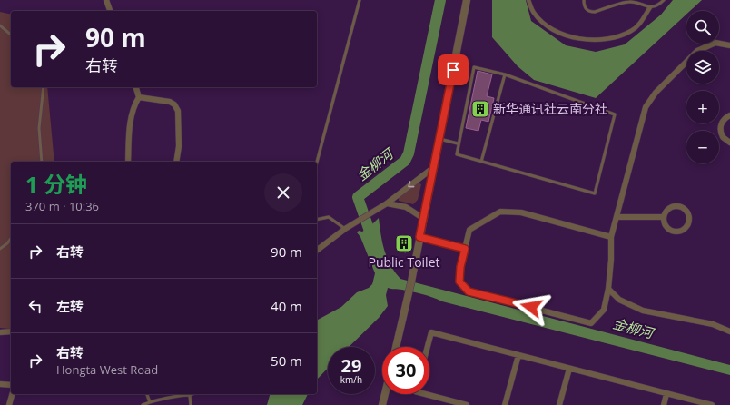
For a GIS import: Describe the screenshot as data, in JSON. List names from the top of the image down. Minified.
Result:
{"water":["金柳河"],"places":{"building":["新华通讯社云南分社","Public Toilet"]},"page":{"map_buttons":["+","−"],"turn":["90 m","右转"],"heading":["1 分钟","370 m · 10:36"],"list":[{"name":"右转","value":"90 m"},{"name":"左转","value":"40 m"},{"name":"右转","note":"Hongta West Road","value":"50 m"}],"speed":"29 km/h","limit":"30"}}
